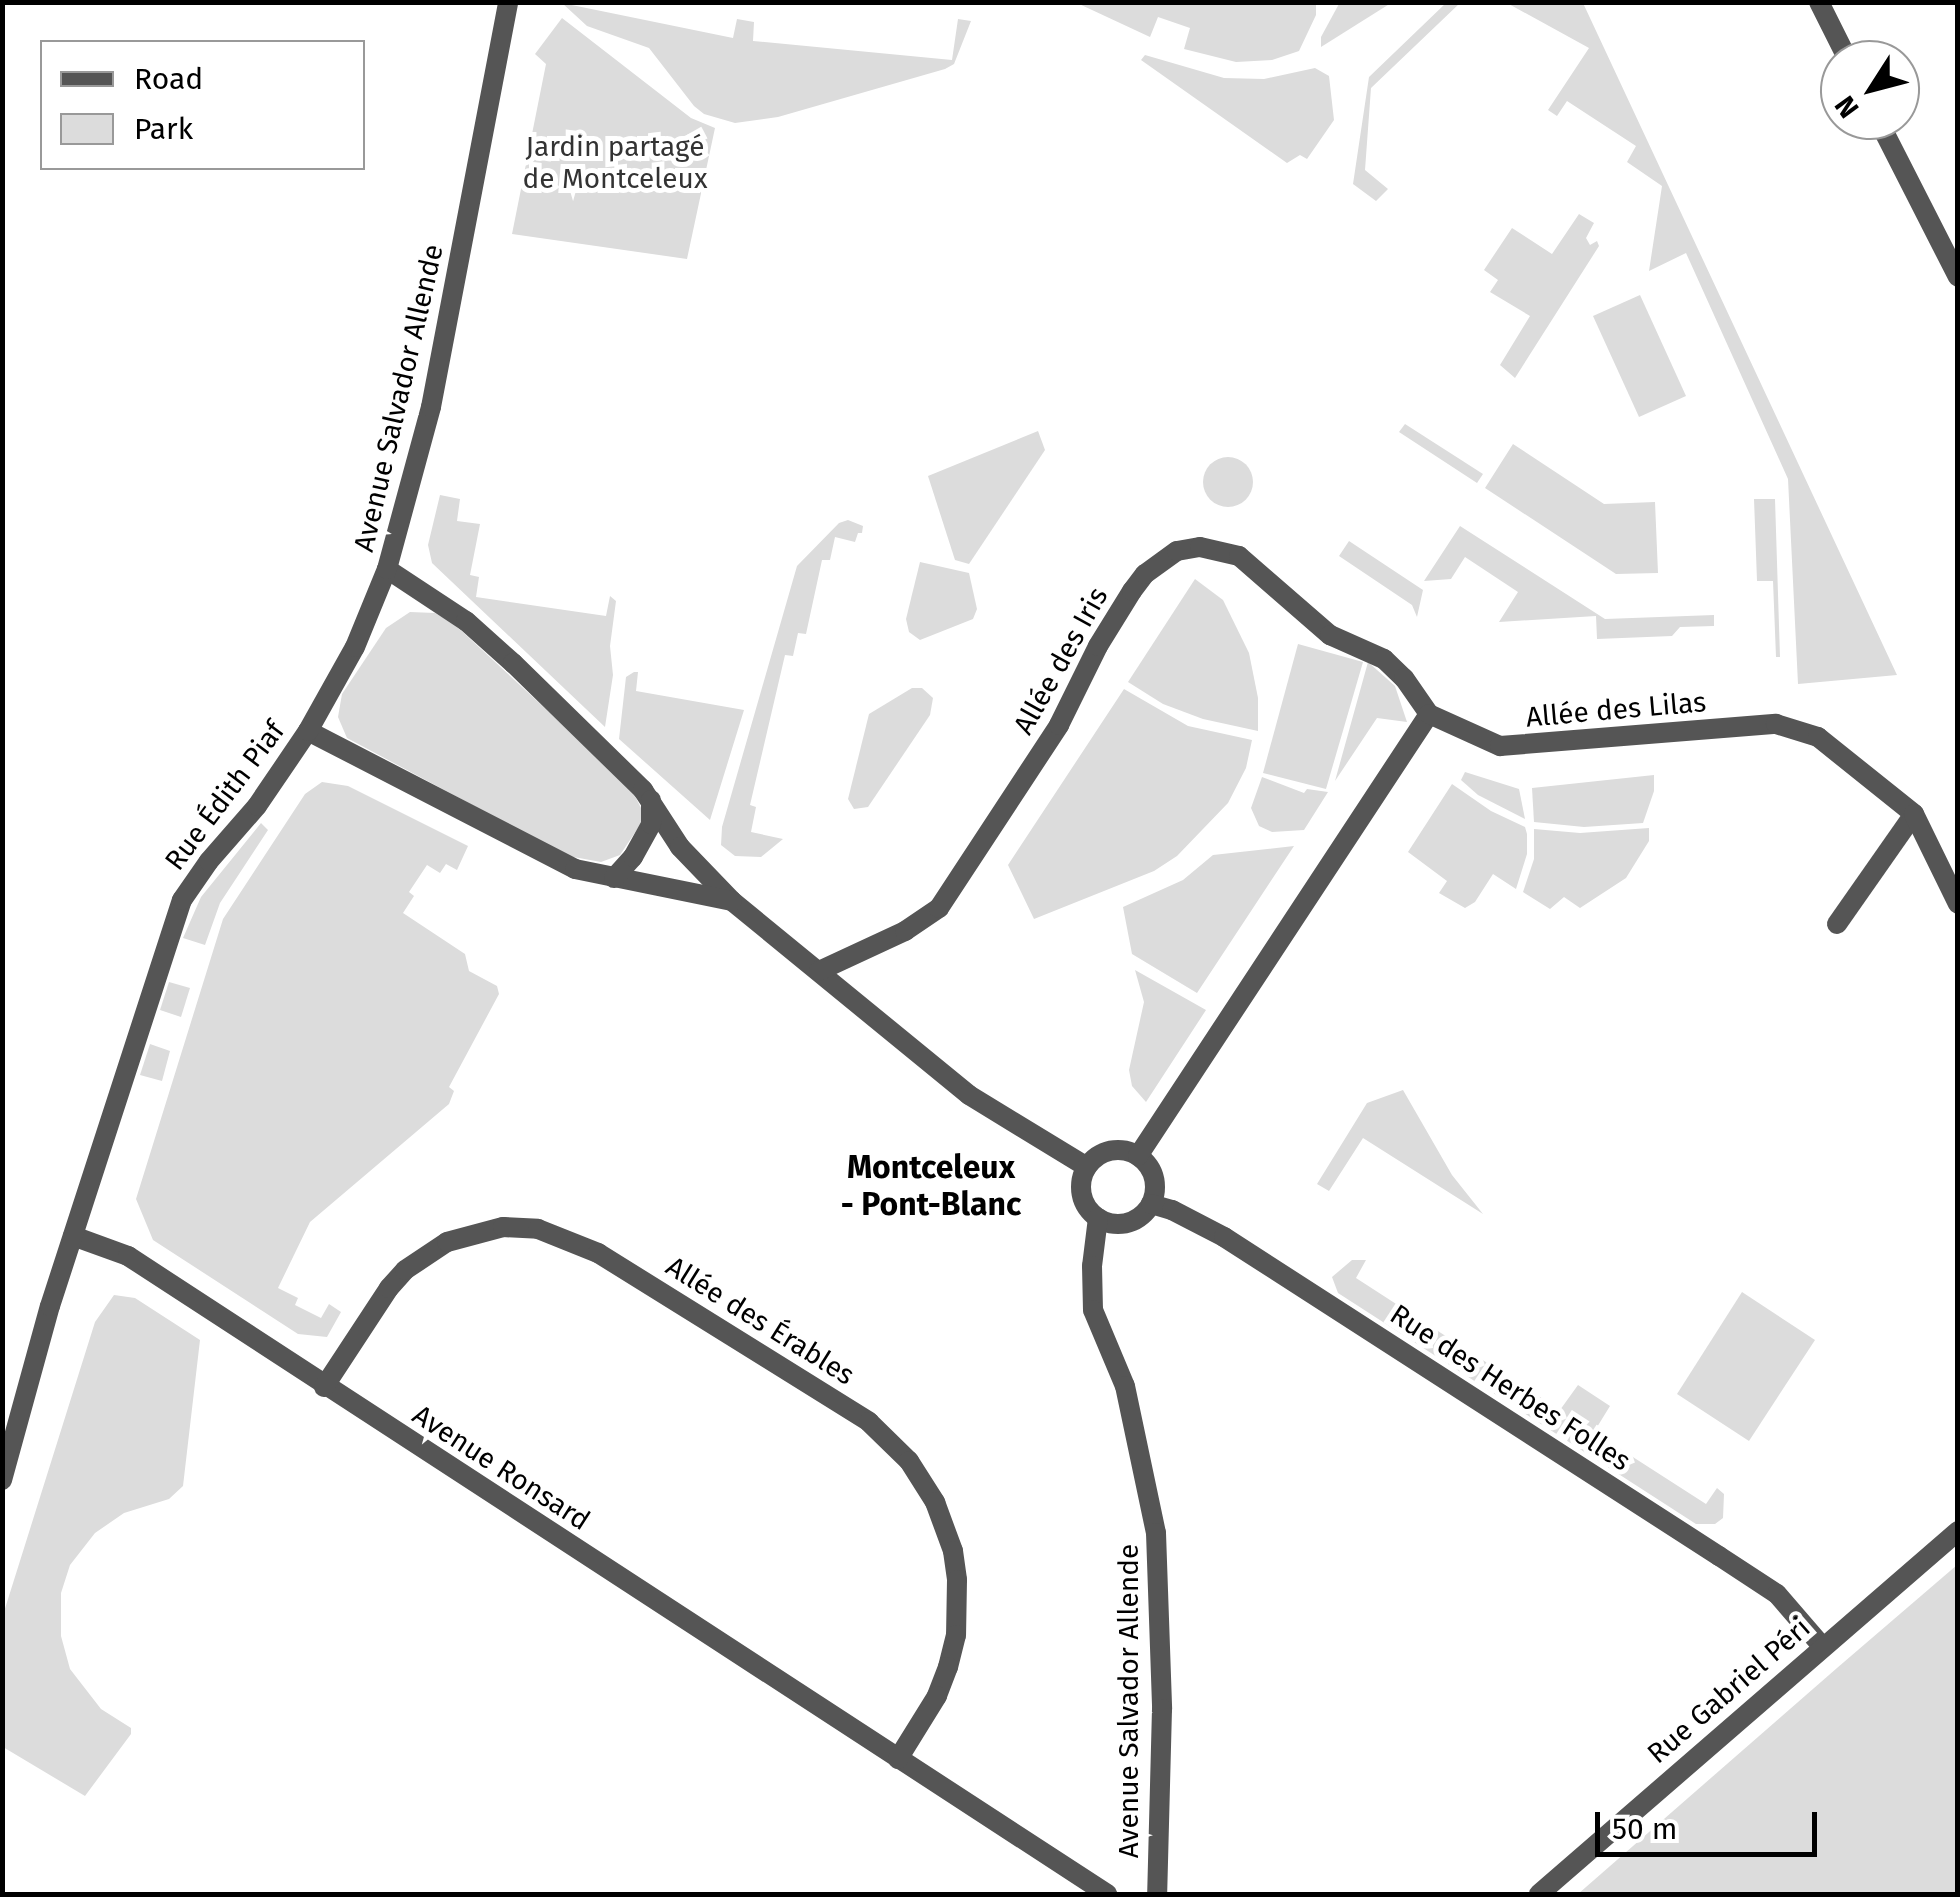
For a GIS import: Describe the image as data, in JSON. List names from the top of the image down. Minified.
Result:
{"streets":{"street":["Avenue Salvador Allende","Allée des Iris","Allée des Lilas","Rue Édith Piaf","Allée des Érables","Rue des Herbes Folles","Avenue Ronsard","Rue Gabriel Péri"]},"crossings":[["Avenue Salvador Allende","Allée des Iris"],["Avenue Salvador Allende","Rue Édith Piaf"],["Avenue Salvador Allende","Rue des Herbes Folles"],["Allée des Iris","Allée des Lilas"],["Rue Édith Piaf","Avenue Ronsard"],["Allée des Érables","Avenue Ronsard"],["Rue des Herbes Folles","Rue Gabriel Péri"]],"districts":["Montceleux - Pont-Blanc"],"parks":["Jardin partagé de Montceleux"],"legend":["Road","Park"],"scale_bar":"50 m","north":"bottom left"}
